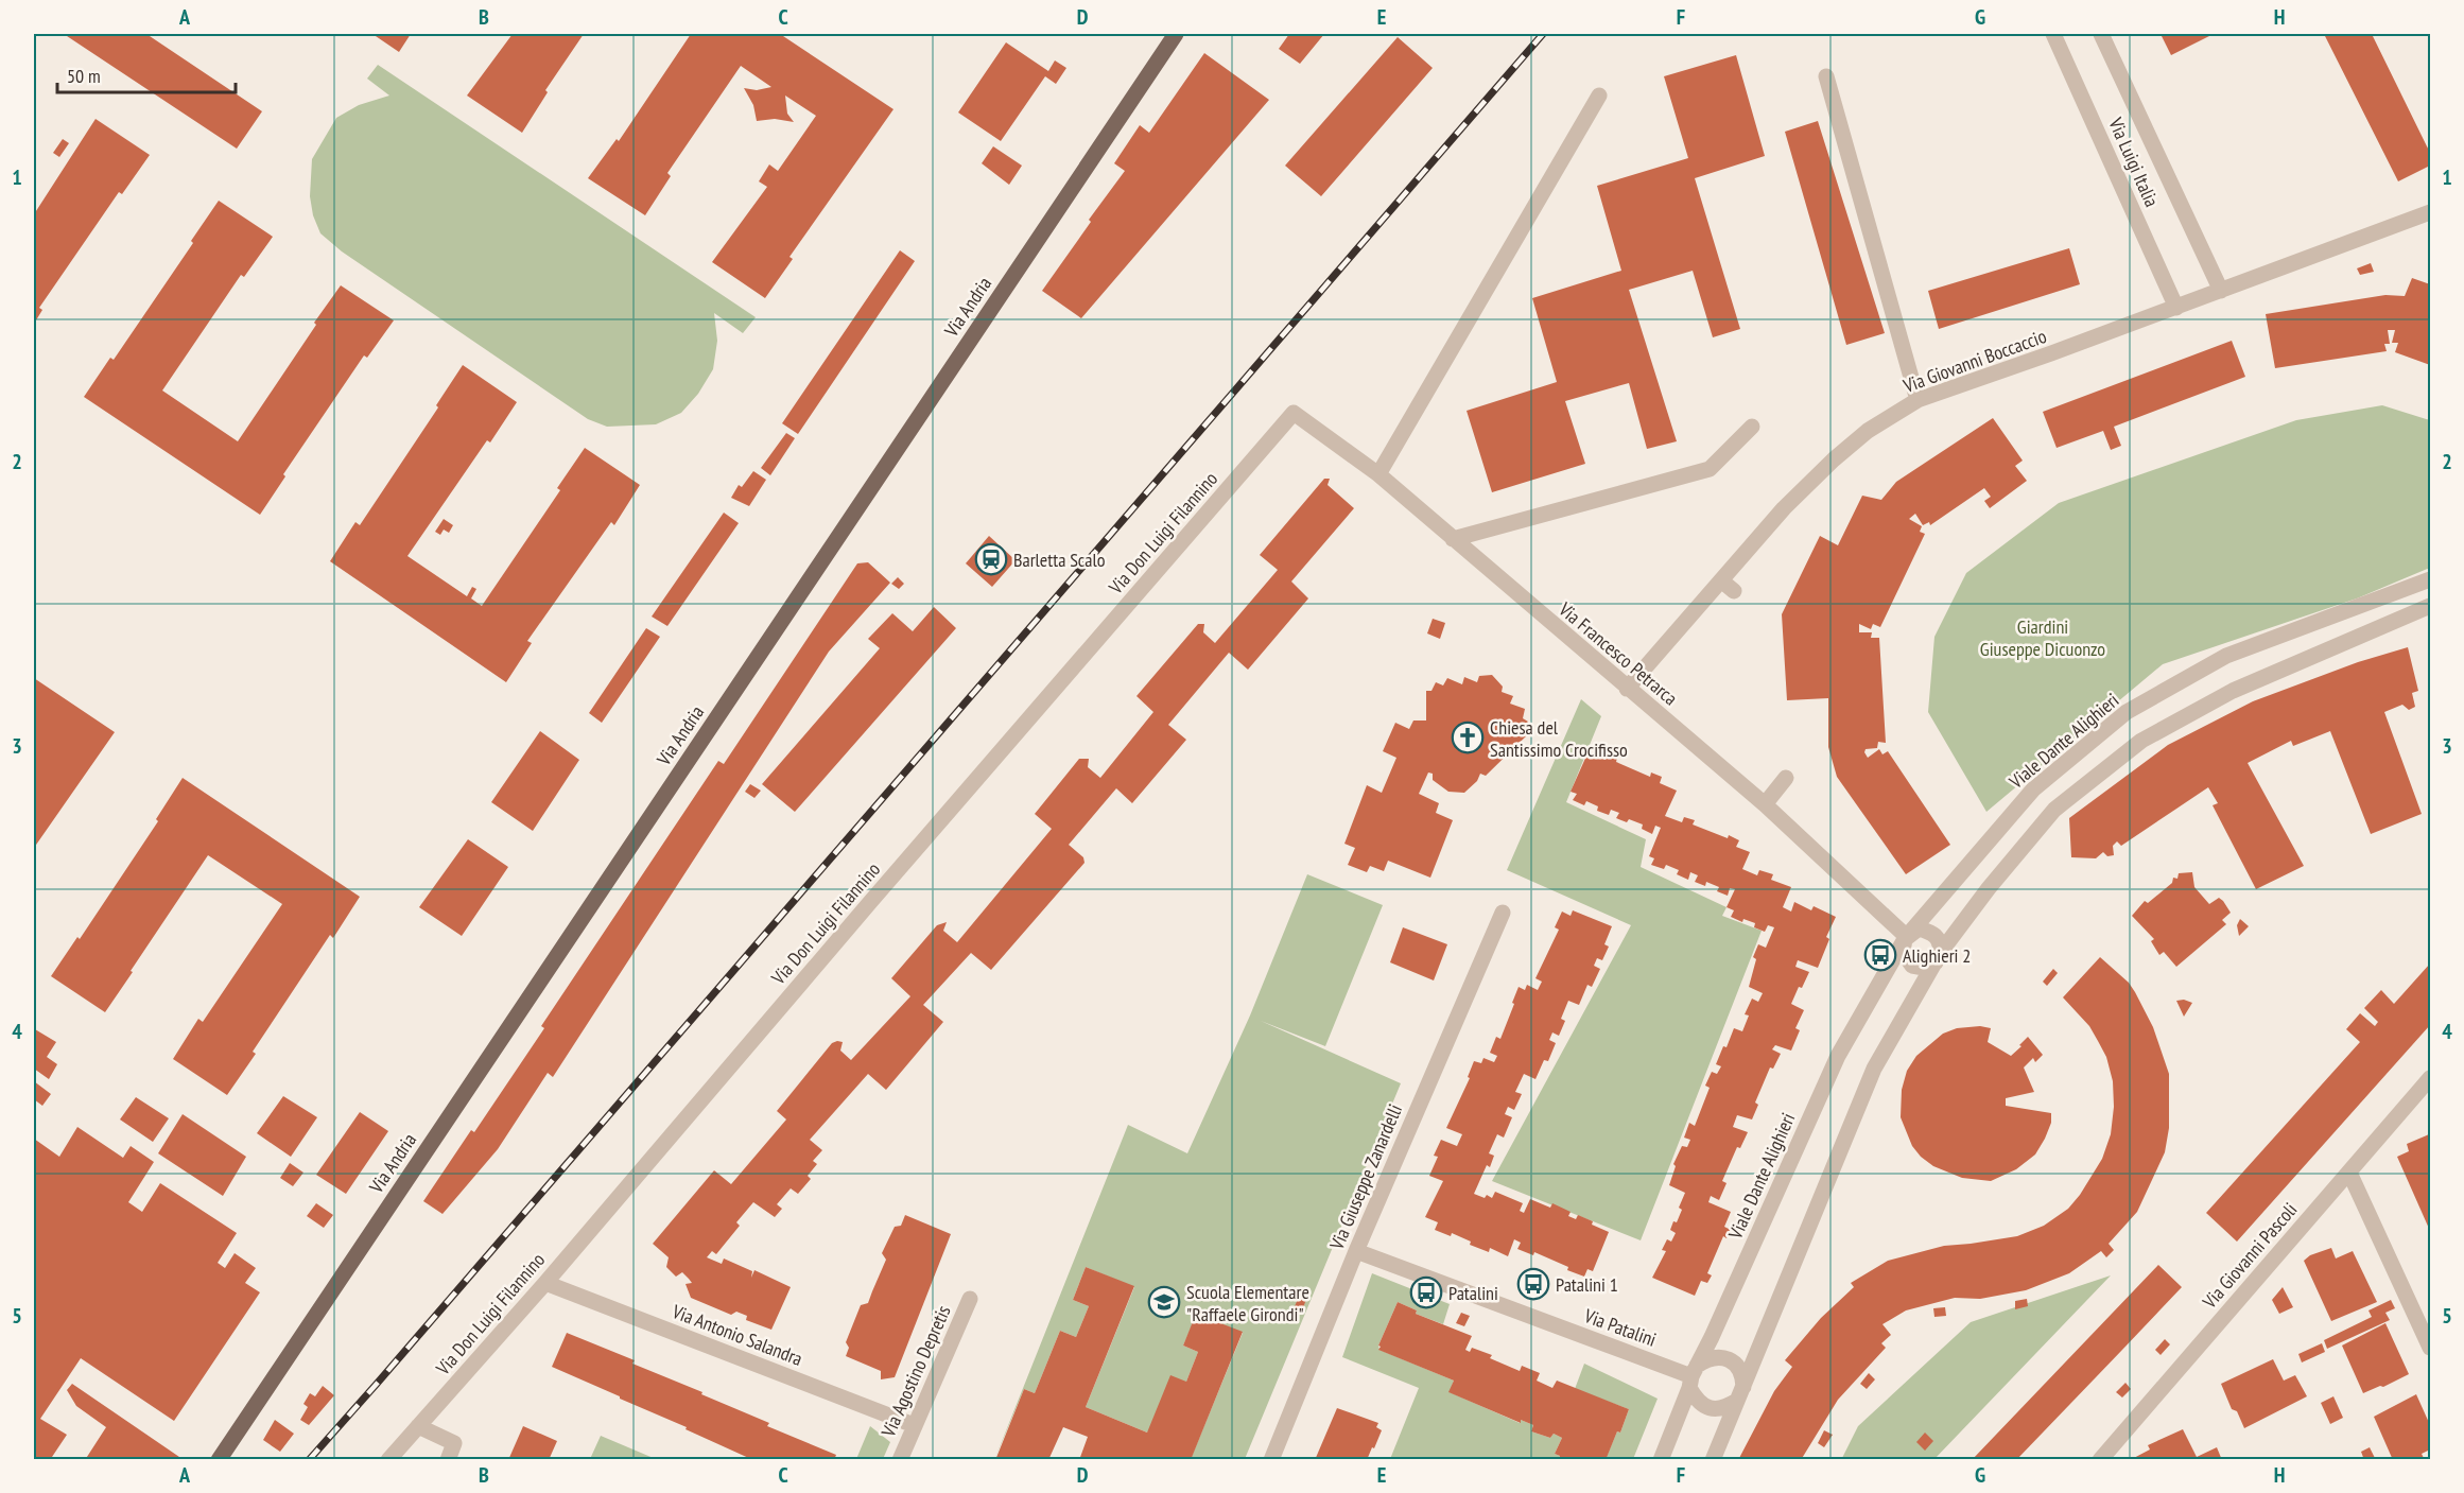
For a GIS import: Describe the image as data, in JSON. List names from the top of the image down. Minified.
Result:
{"streets":{"main road":["Via Andria"],"street":["Via Luigi Italia","Via Giovanni Boccaccio","Via Don Luigi Filannino","Via Francesco Petrarca","Viale Dante Alighieri","Via Giuseppe Zanardelli","Via Giovanni Pascoli","Via Patalini","Via Antonio Salandra","Via Agostino Depretis"]},"crossings":[["Via Luigi Italia","Via Giovanni Boccaccio"],["Via Giovanni Boccaccio","Via Francesco Petrarca"],["Via Don Luigi Filannino","Via Francesco Petrarca"],["Via Don Luigi Filannino","Via Antonio Salandra"],["Via Francesco Petrarca","Viale Dante Alighieri"],["Viale Dante Alighieri","Via Patalini"],["Via Giuseppe Zanardelli","Via Patalini"],["Via Antonio Salandra","Via Agostino Depretis"]],"parks":["Giardini Giuseppe Dicuonzo"],"places":{"station":["Barletta Scalo"],"church":["Chiesa del Santissimo Crocifisso"],"bus stop":["Alighieri 2","Patalini 1","Patalini"],"school or university":["Scuola Elementare \"Raffaele Girondi\""]},"scale_bar":"50 m","grid":{"columns":["A","B","C","D","E","F","G","H"],"rows":["1","2","3","4","5"]}}
